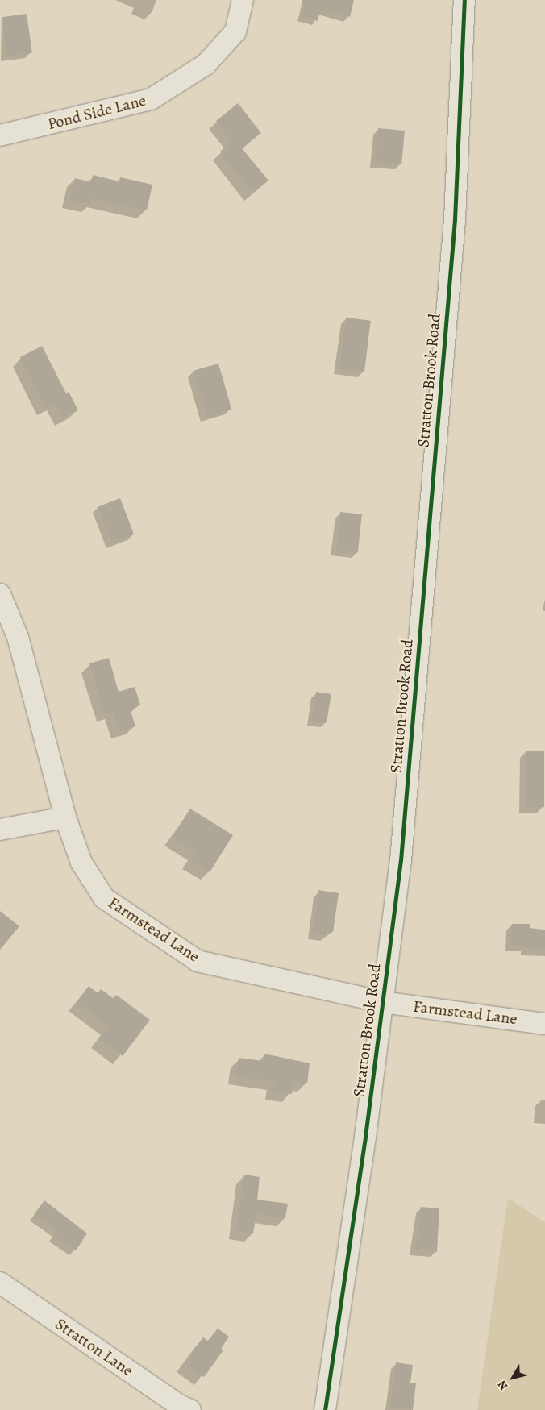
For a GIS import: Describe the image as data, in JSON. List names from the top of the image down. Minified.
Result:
{"streets":{"street":["Pond Side Lane","Stratton Brook Road","Farmstead Lane","Stratton Lane"]},"crossings":[["Stratton Brook Road","Farmstead Lane"]],"north":"bottom left"}
